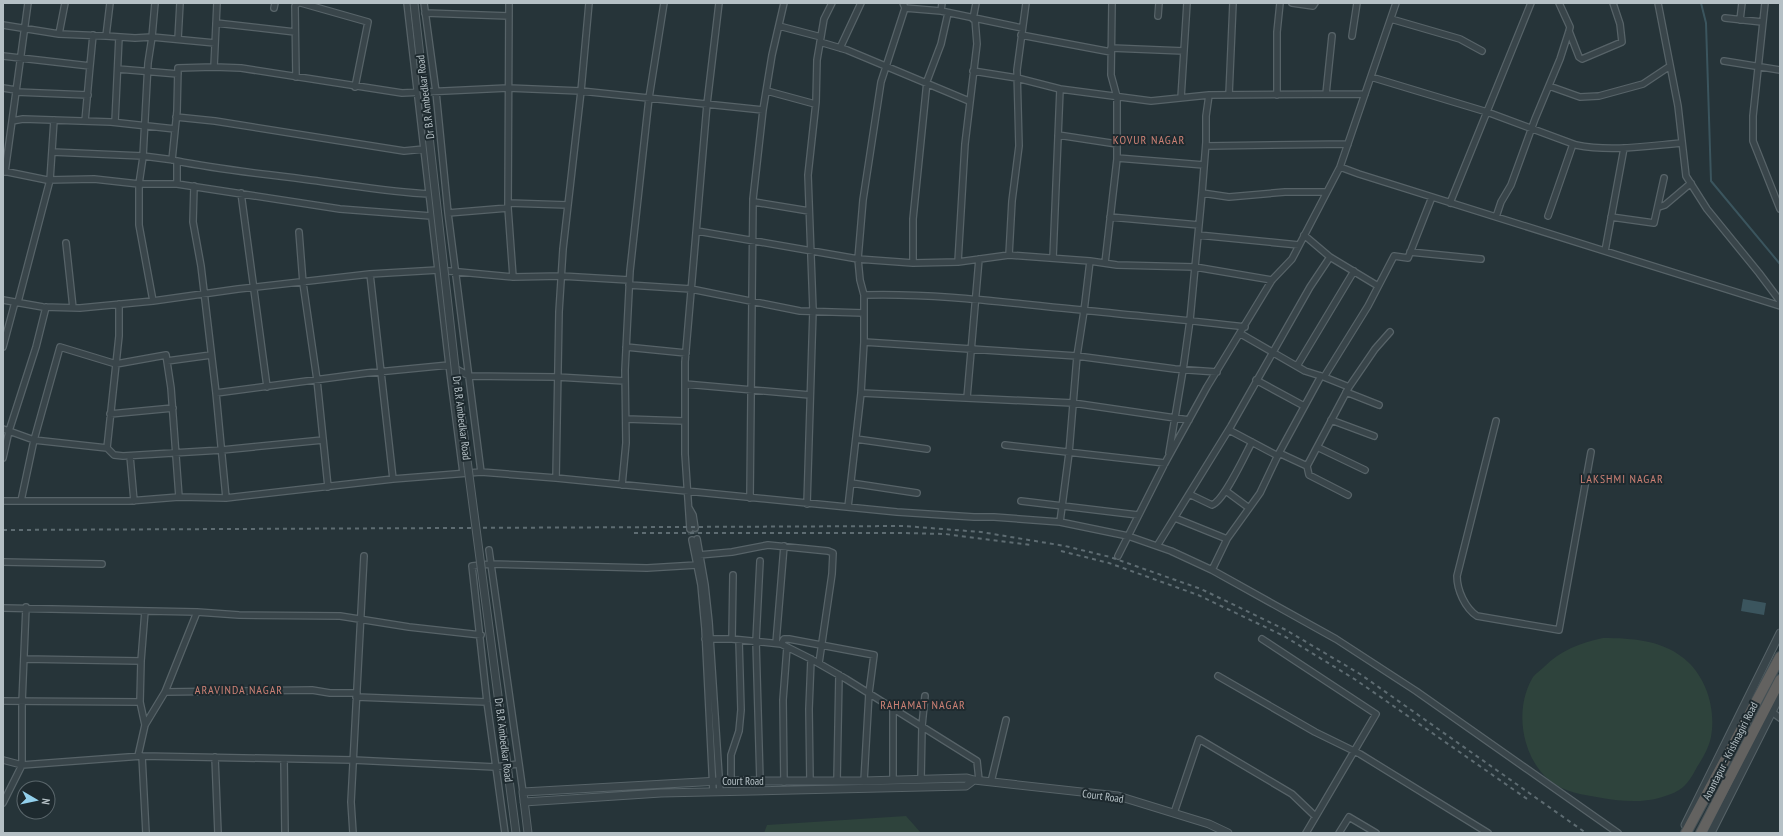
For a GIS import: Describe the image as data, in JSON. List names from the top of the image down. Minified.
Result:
{"streets":{"highway":["Anantapur - Krishnagiri Road"],"street":["Dr B.R Ambedkar Road","Court Road"]},"districts":["KOVUR NAGAR","LAKSHMI NAGAR","ARAVINDA NAGAR","RAHAMAT NAGAR"],"north":"right"}
